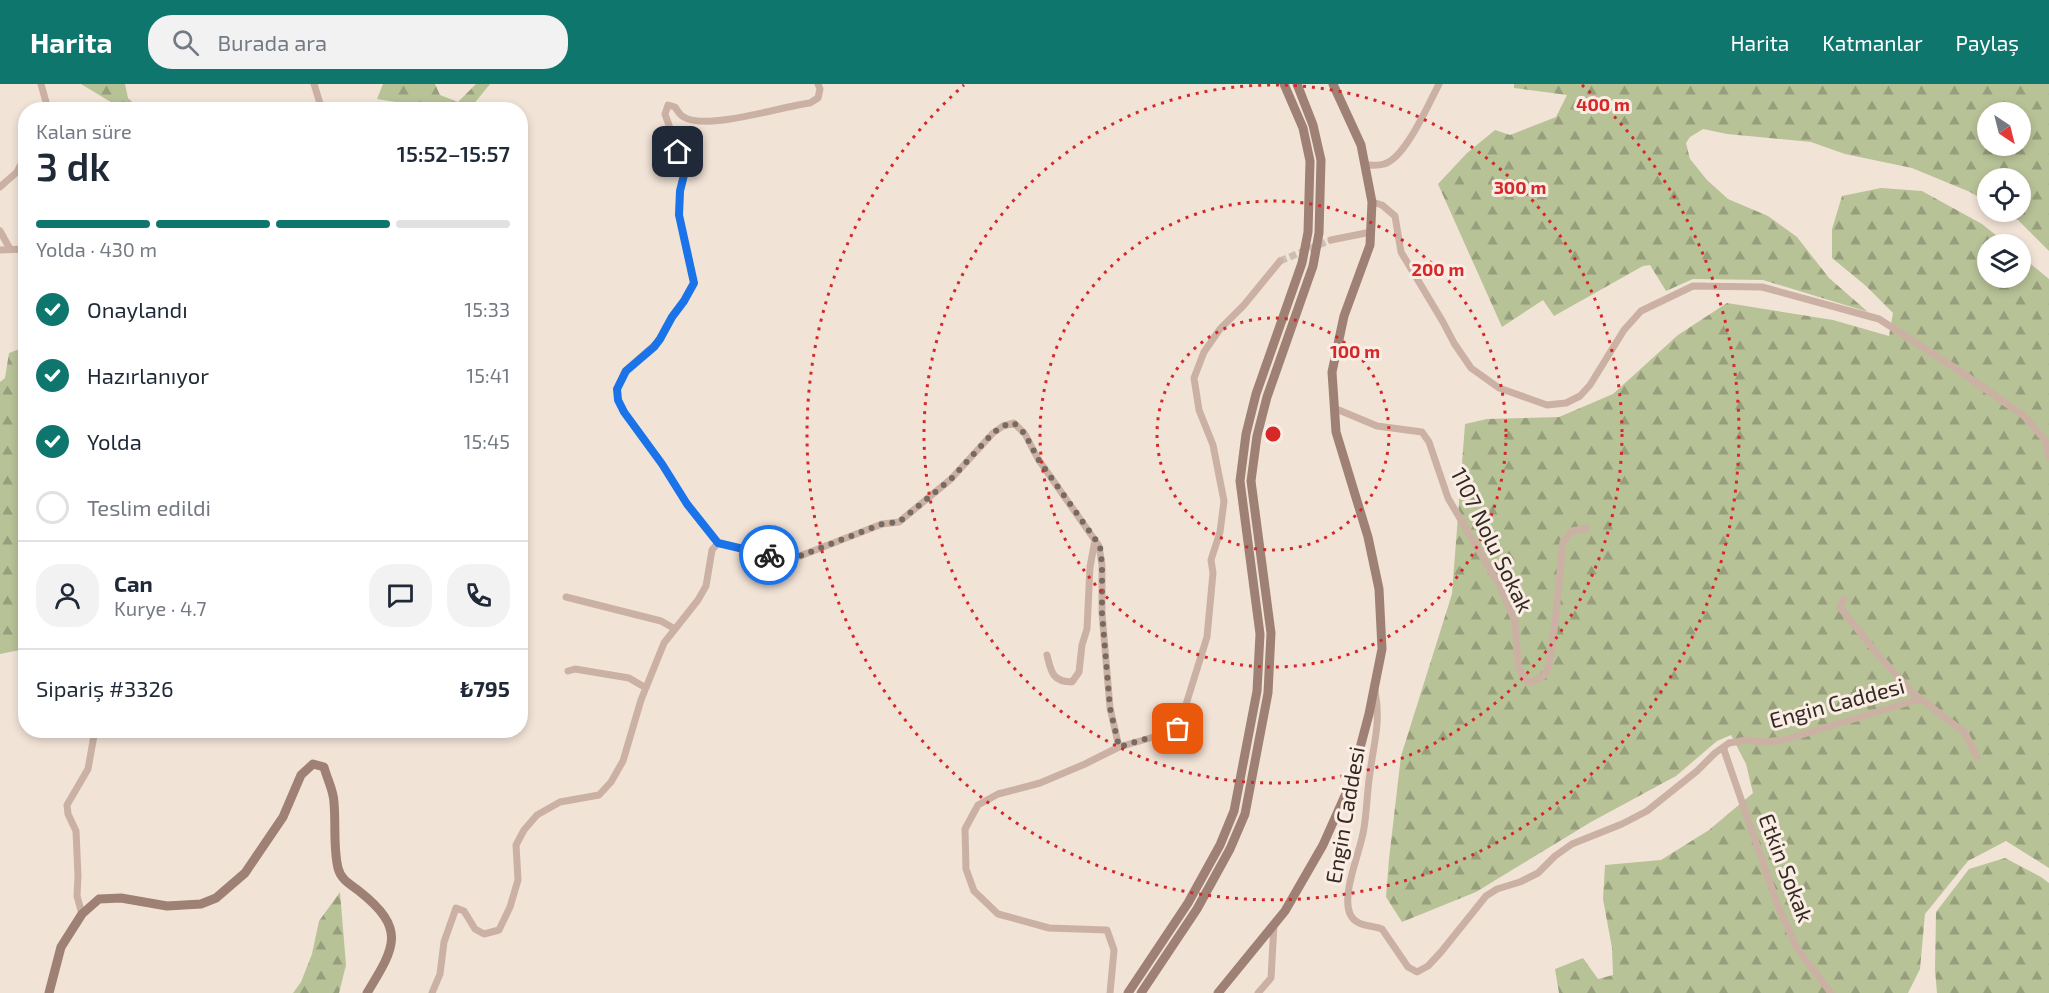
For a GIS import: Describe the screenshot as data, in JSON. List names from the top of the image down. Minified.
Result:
{"streets":{"street":["1107 Nolu Sokak","Engin Caddesi","Etkin Sokak"]},"crossings":[["Engin Caddesi","Etkin Sokak"]],"north":"bottom right","page":{"header":"Harita","search":"Burada ara","nav":["Harita","Katmanlar","Paylaş"],"heading":["3 dk","Kalan süre","15:52–15:57"],"panel":["Can","Kurye · 4.7","Sipariş #3326","₺795"],"bar":"Yolda · 430 m","list":[["Onaylandı","15:33"],["Hazırlanıyor","15:41"],["Yolda","15:45"],"Teslim edildi"]},"rings":["400 m","300 m","200 m","100 m"]}
